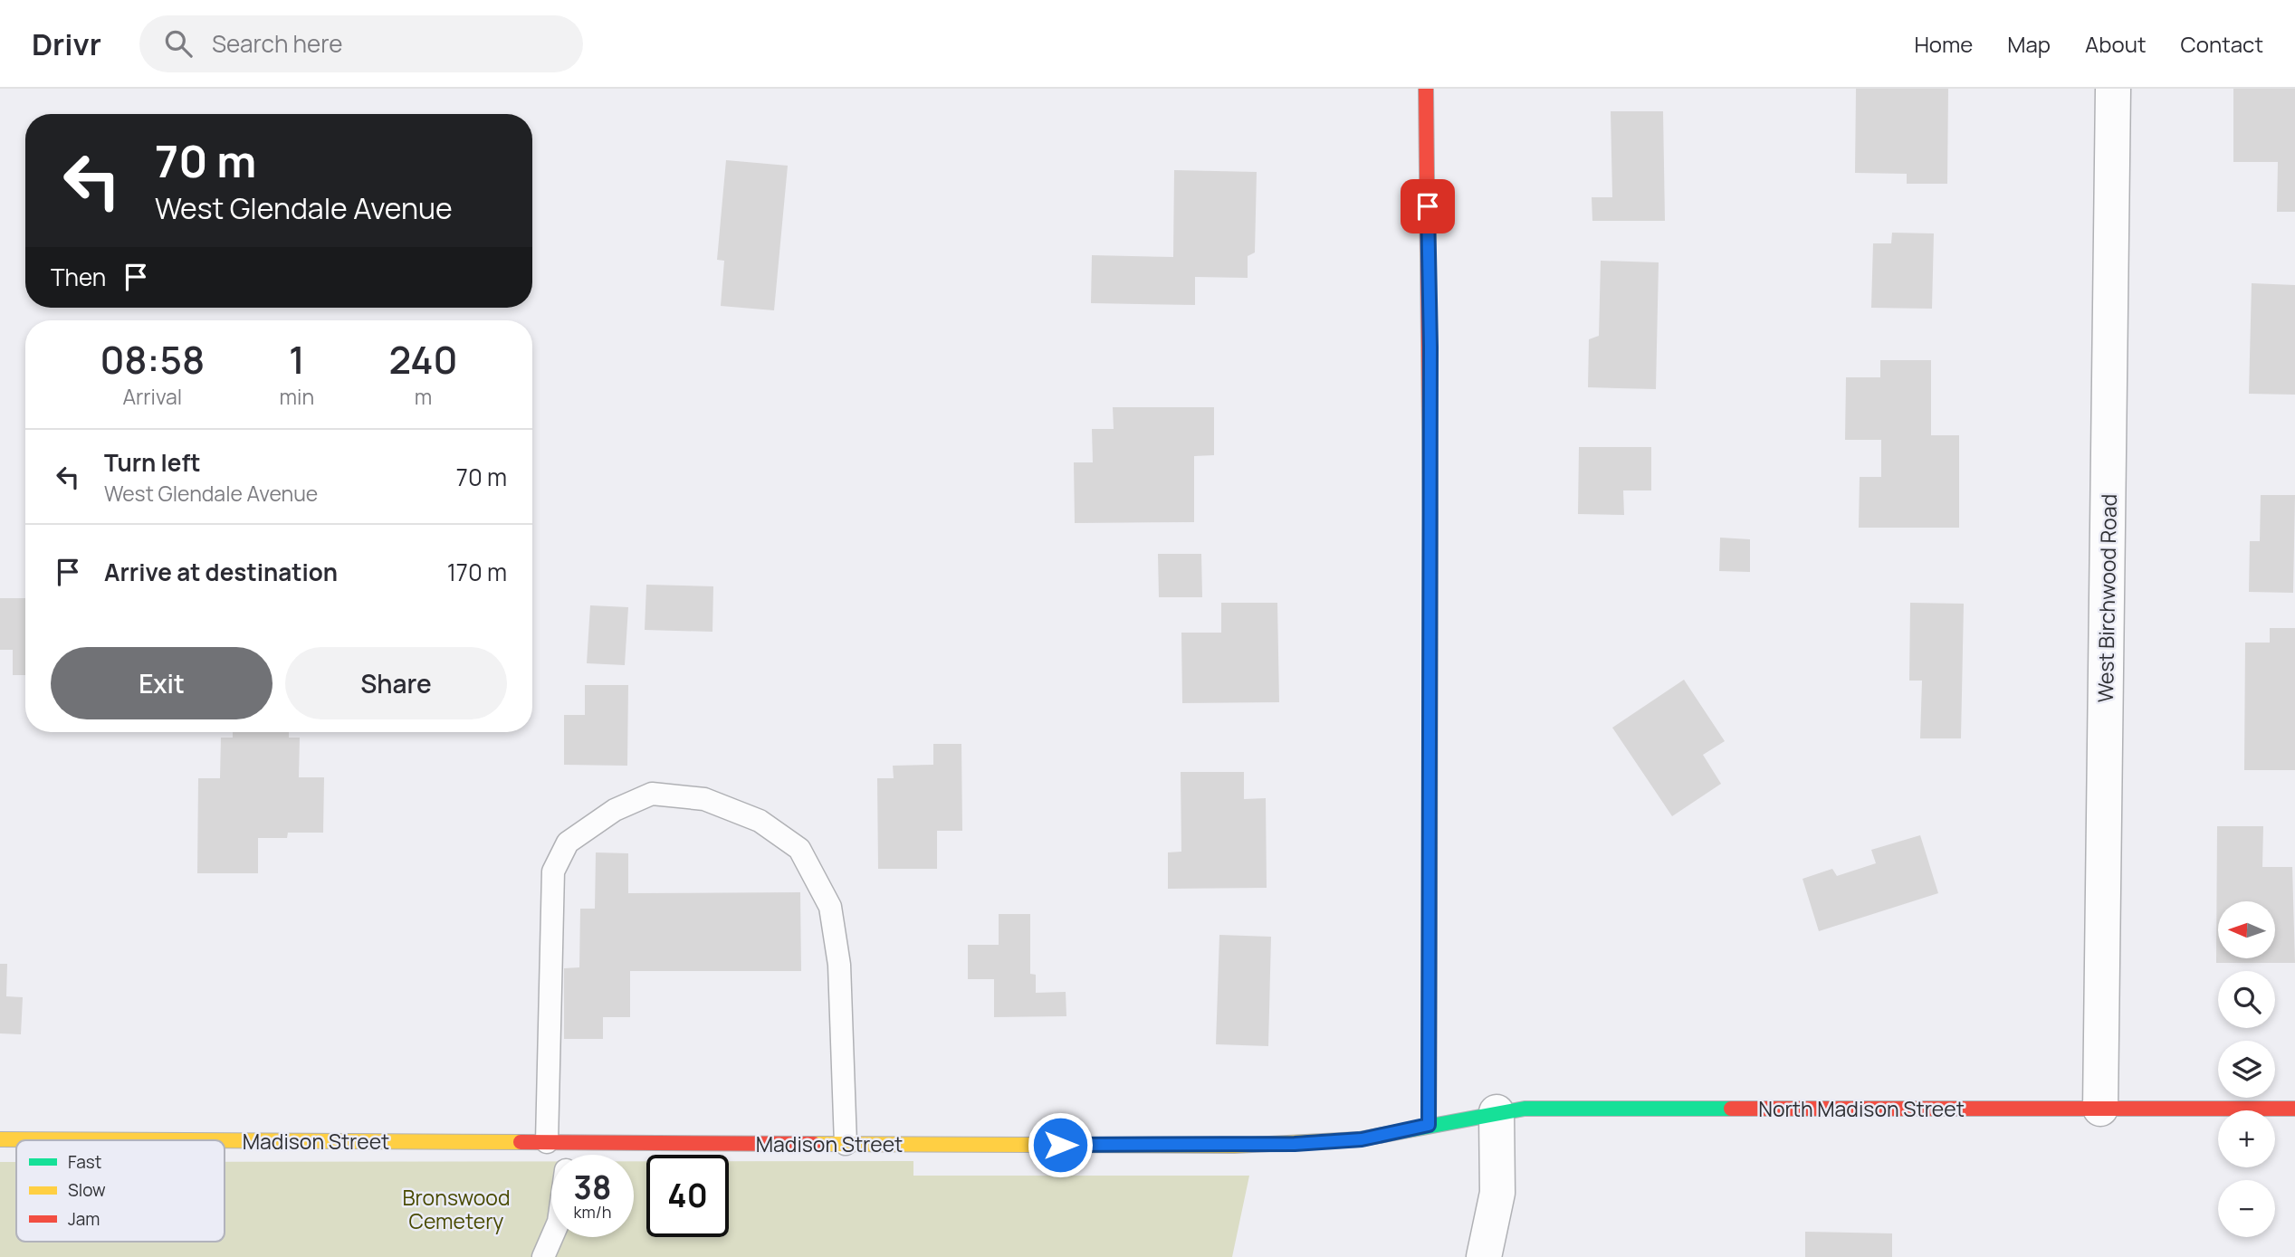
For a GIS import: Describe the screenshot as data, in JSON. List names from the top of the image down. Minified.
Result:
{"streets":{"street":["West Birchwood Road","North Madison Street","Madison Street"]},"crossings":[["West Birchwood Road","North Madison Street"],["North Madison Street","Madison Street"]],"parks":["Bronswood Cemetery"],"legend":["Fast","Slow","Jam"],"north":"left","page":{"header":"Drivr","search":"Search here","nav":["Home","Map","About","Contact"],"turn":["70 m","West Glendale Avenue"],"then":"Then","eta":["08:58","Arrival","1","min","240","m"],"list":[{"name":"Turn left","note":"West Glendale Avenue","value":"70 m"},{"name":"Arrive at destination","value":"170 m"}],"buttons":["Exit","Share"],"map_buttons":["+","−"],"speed":"38 km/h","limit":"40"}}
